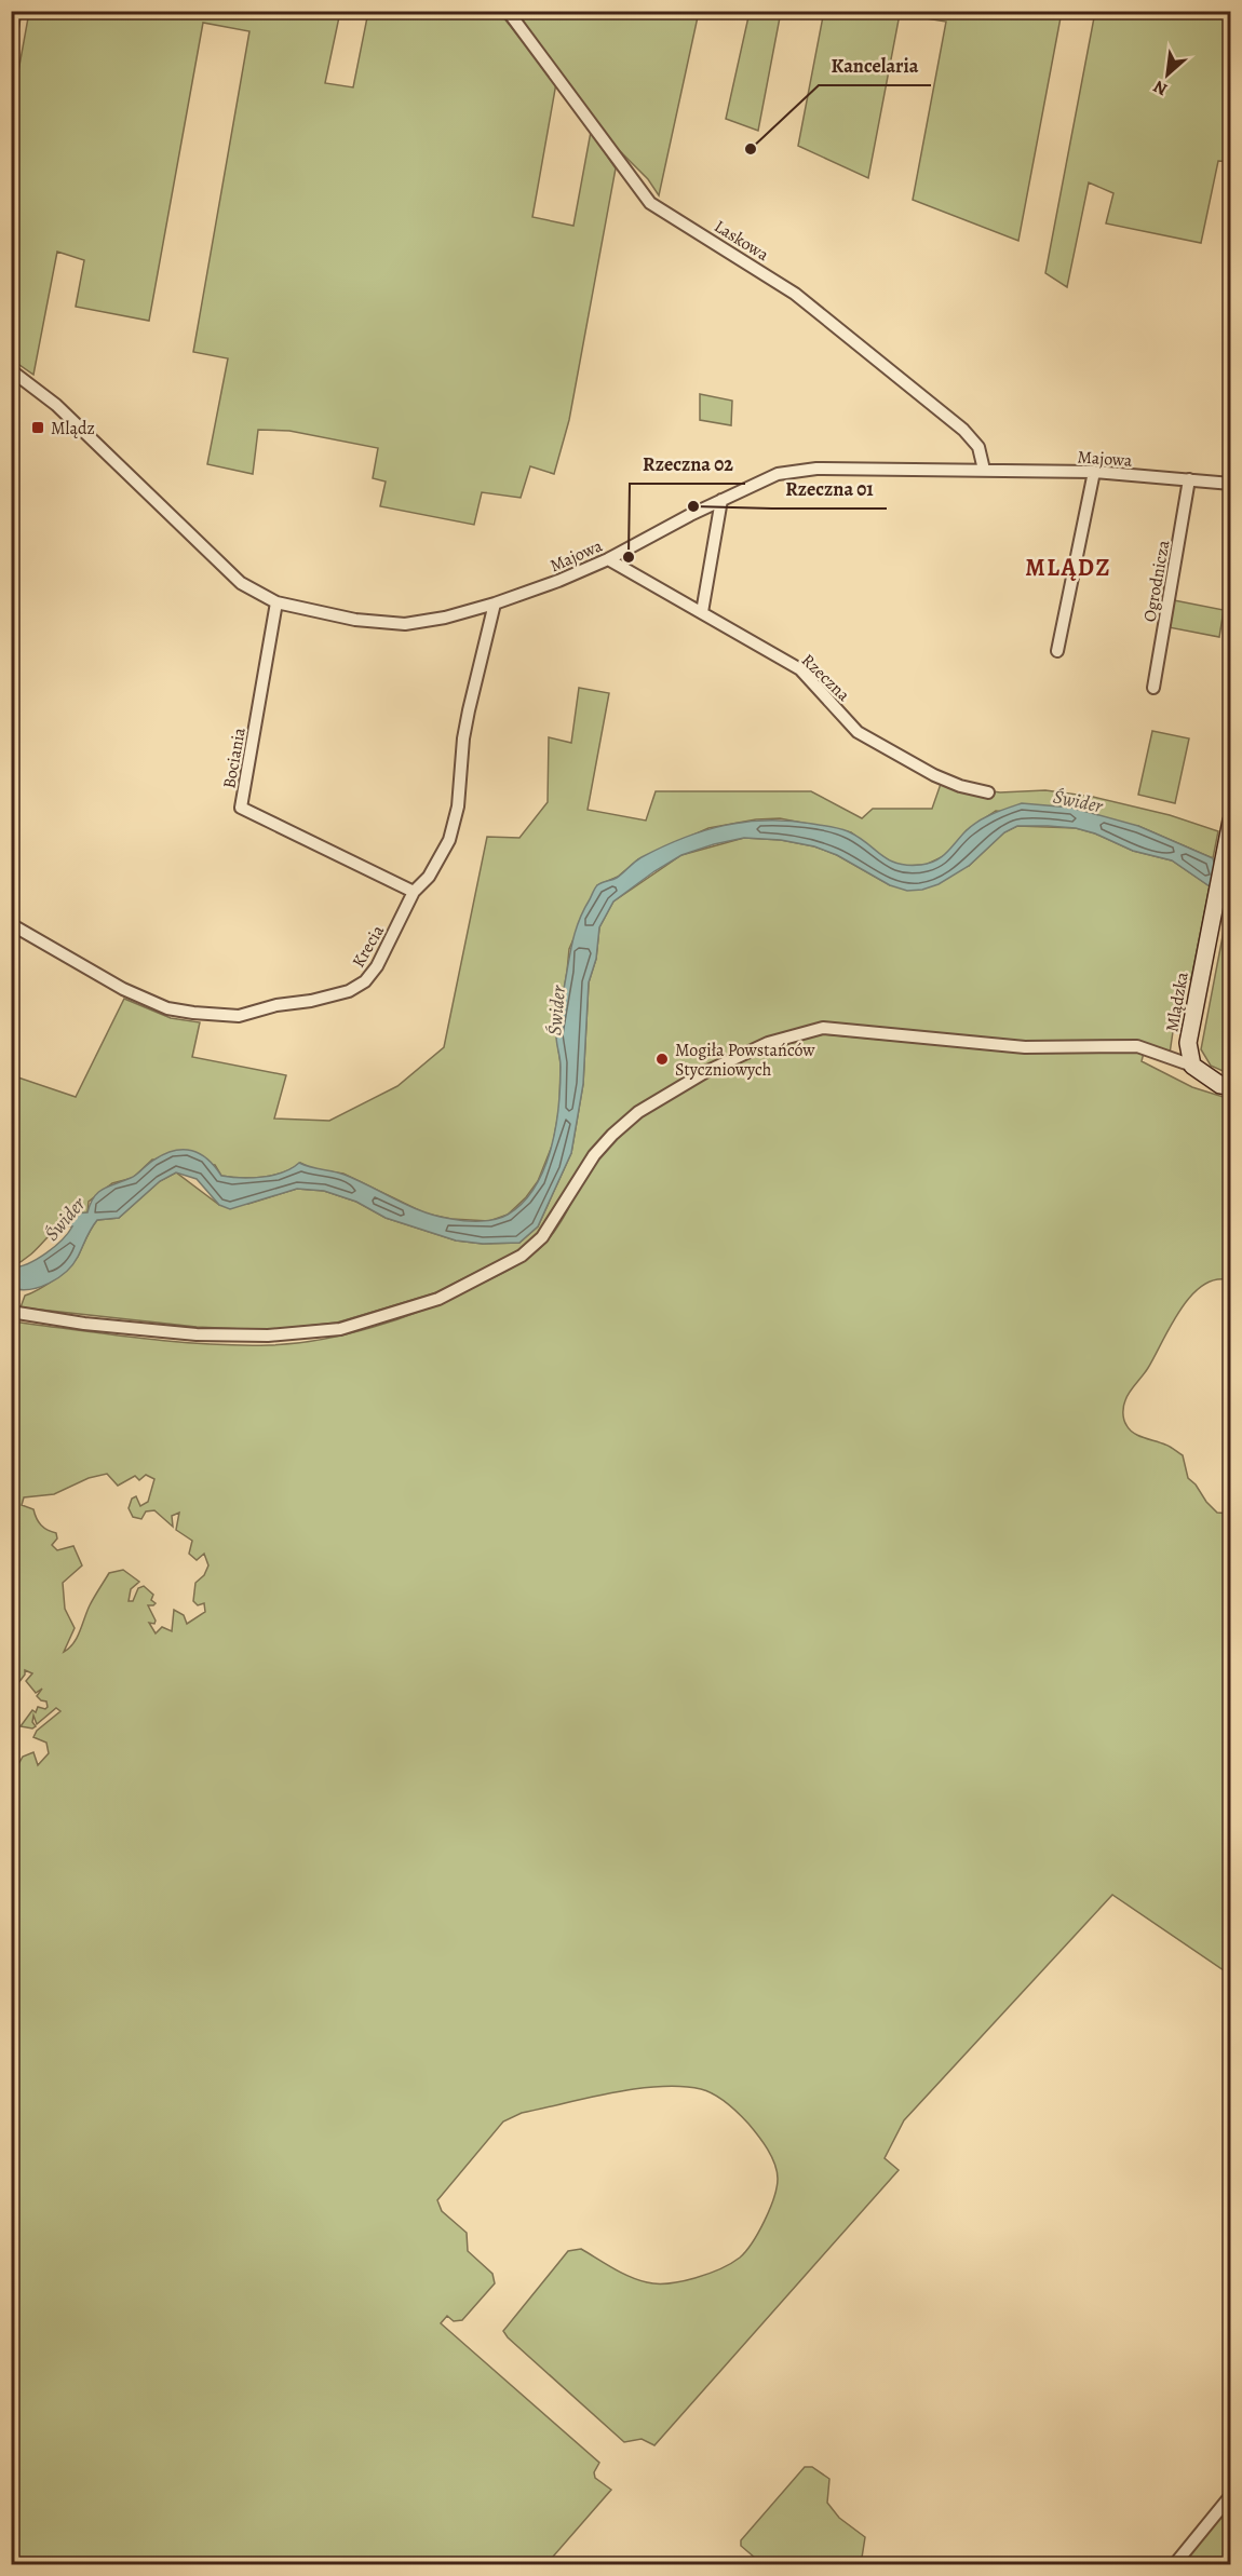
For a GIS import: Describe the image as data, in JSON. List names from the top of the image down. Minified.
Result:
{"streets":{"street":["Laskowa","Majowa","Ogrodnicza","Rzeczna","Bociania","Krecia","Mlądzka"]},"crossings":[["Laskowa","Majowa"],["Majowa","Ogrodnicza"],["Majowa","Rzeczna"],["Majowa","Bociania"],["Majowa","Krecia"],["Bociania","Krecia"]],"districts":["MLĄDZ"],"water":["Świder"],"places":{"other":["Kancelaria","Rzeczna 01","Rzeczna 02","Mogiła Powstańców Styczniowych"],"transit":["Mlądz"]},"north":"bottom left"}
